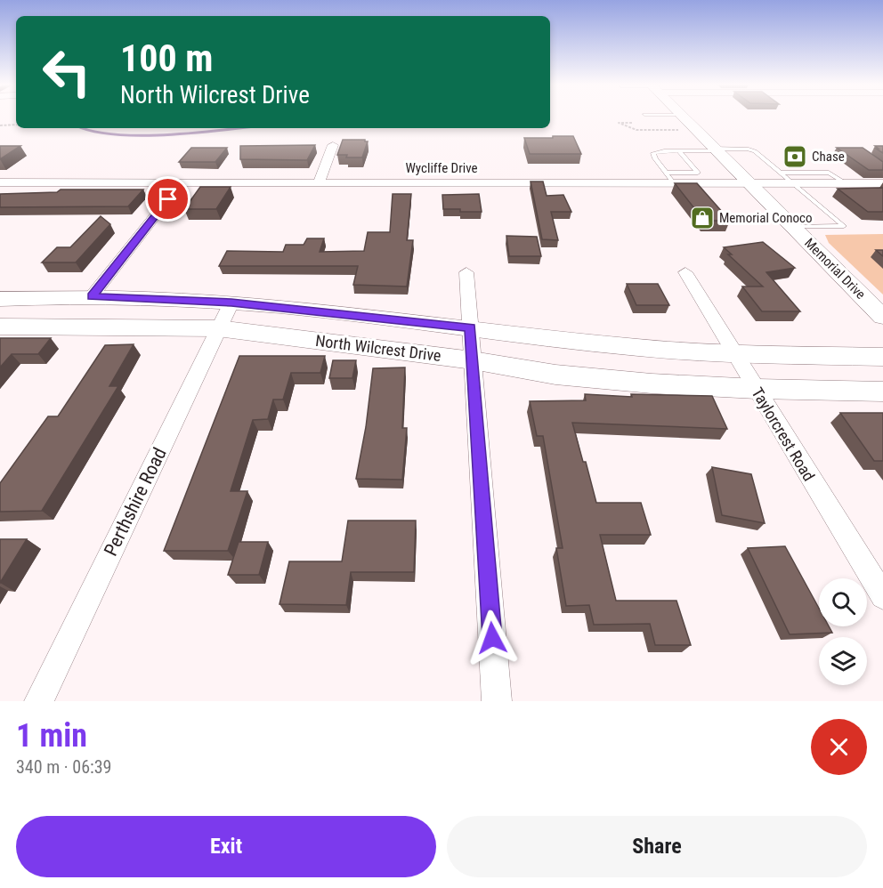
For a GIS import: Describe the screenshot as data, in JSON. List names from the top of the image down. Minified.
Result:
{"streets":{"main road":["Memorial Drive","North Wilcrest Drive"],"street":["Wycliffe Drive","Taylorcrest Road","Perthshire Road"]},"crossings":[["Wycliffe Drive","Memorial Drive"],["North Wilcrest Drive","Taylorcrest Road"],["North Wilcrest Drive","Perthshire Road"]],"places":{"bank":["Chase"],"shop":["Memorial Conoco"]},"page":{"turn":["100 m","North Wilcrest Drive"],"heading":["1 min","340 m · 06:39"],"buttons":["Exit","Share"]}}
